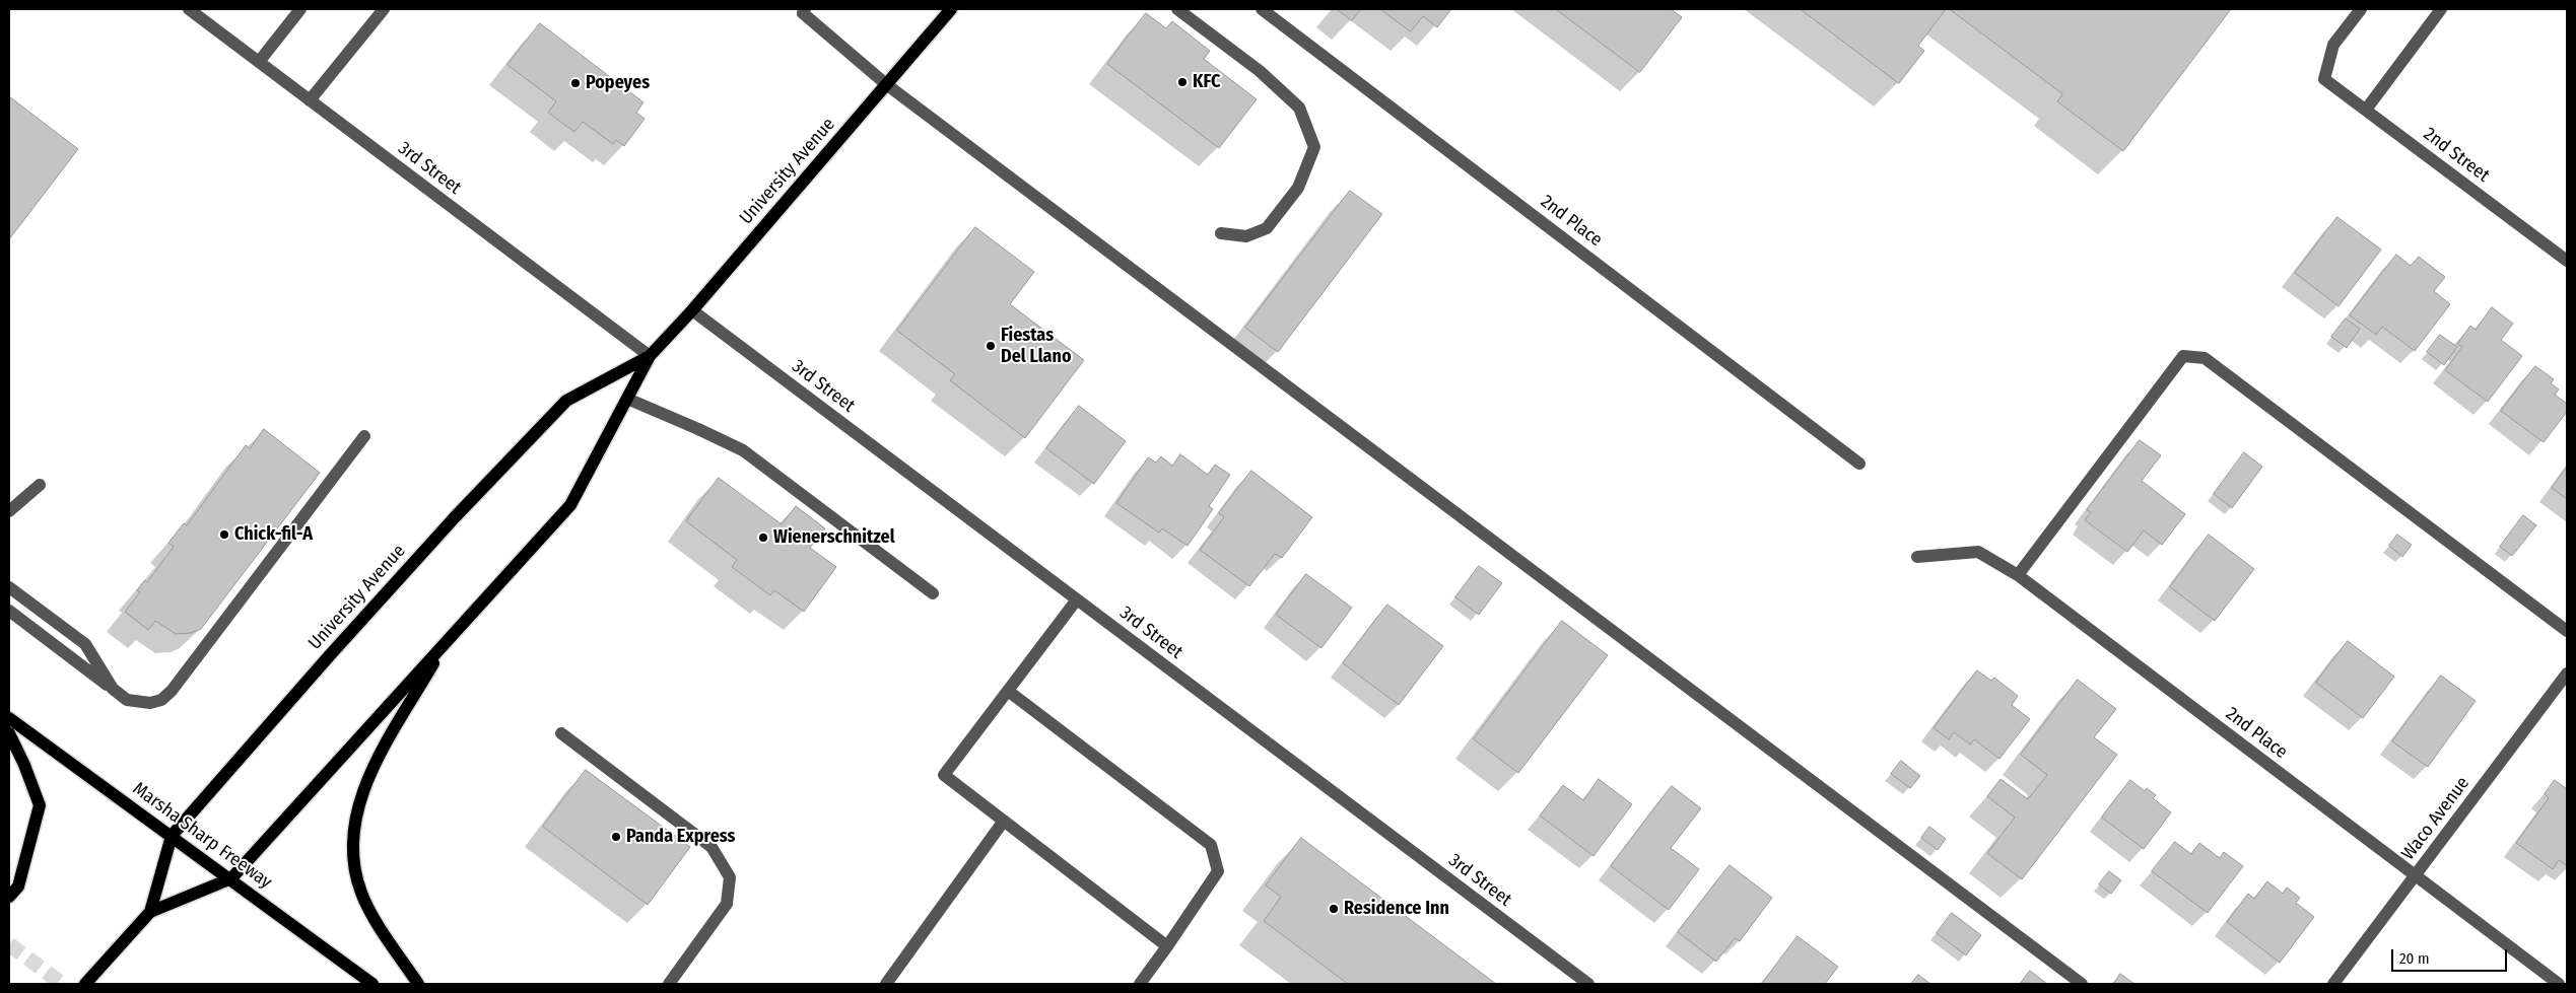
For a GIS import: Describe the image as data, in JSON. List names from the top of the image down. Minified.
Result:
{"streets":{"main road":["University Avenue","Marsha Sharp Freeway"],"street":["2nd Street","3rd Street","2nd Place","Waco Avenue"]},"crossings":[["3rd Street","University Avenue"],["University Avenue","Marsha Sharp Freeway"],["2nd Place","Waco Avenue"]],"places":["KFC","Popeyes","Fiestas Del Llano","Chick-fil-A","Wienerschnitzel","Panda Express","Residence Inn"],"scale_bar":"20 m"}
